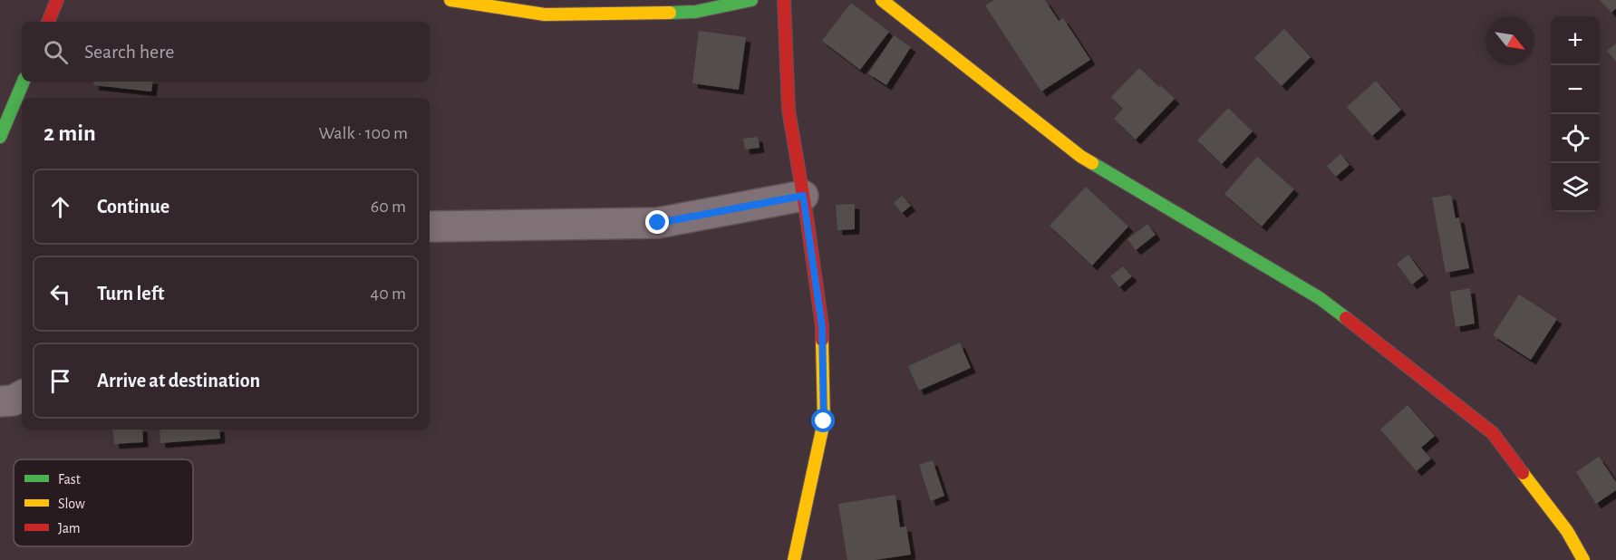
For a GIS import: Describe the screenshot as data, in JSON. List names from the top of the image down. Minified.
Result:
{"legend":["Fast","Slow","Jam"],"north":"bottom right","page":{"map_buttons":["+","−"],"search":"Search here","heading":["2 min","Walk · 100 m"],"list":[["Continue","60 m"],["Turn left","40 m"],"Arrive at destination"]}}
